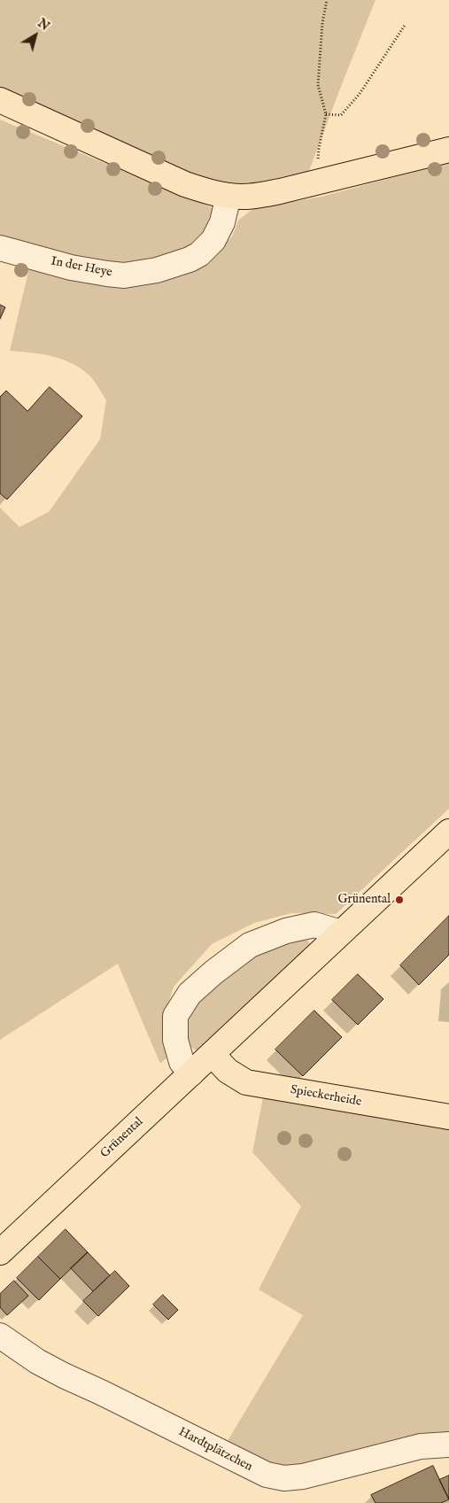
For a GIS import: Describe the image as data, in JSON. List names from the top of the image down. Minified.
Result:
{"streets":{"main road":["Spieckerheide","Grünental"],"street":["In der Heye","Hardtplätzchen"]},"crossings":[["Spieckerheide","Grünental"]],"places":["Grünental"],"north":"top right"}
